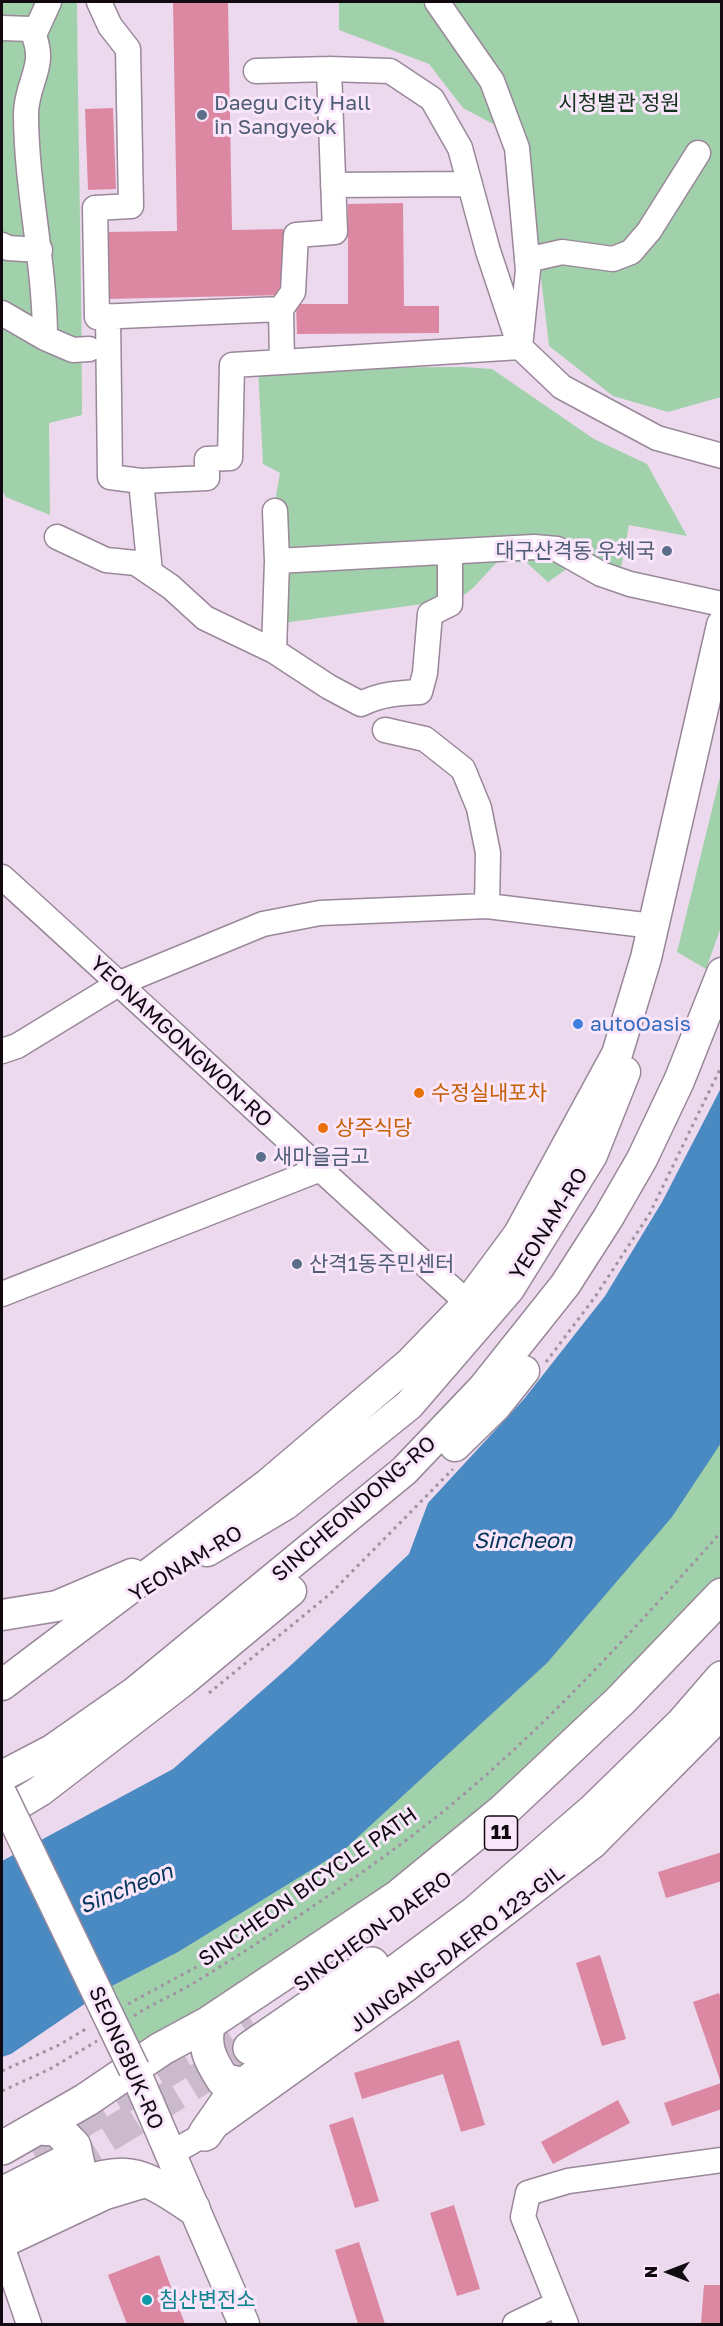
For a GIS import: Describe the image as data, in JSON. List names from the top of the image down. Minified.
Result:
{"streets":{"highway":["11","SINCHEON-DAERO"],"main road":["YEONAM-RO","SINCHEONDONG-RO","SEONGBUK-RO"],"street":["YEONAMGONGWON-RO","JUNGANG-DAERO 123-GIL"],"path":["SINCHEON BICYCLE PATH"]},"crossings":[["YEONAMGONGWON-RO","YEONAM-RO"],["JUNGANG-DAERO 123-GIL","SEONGBUK-RO"]],"water":["Sincheon"],"parks":["시청별관 정원"],"places":["Daegu City Hall in Sangyeok","대구산격동 우체국","autoOasis","수정실내포차","상주식당","새마을금고","산격1동주민센터","침산변전소"],"north":"left"}
